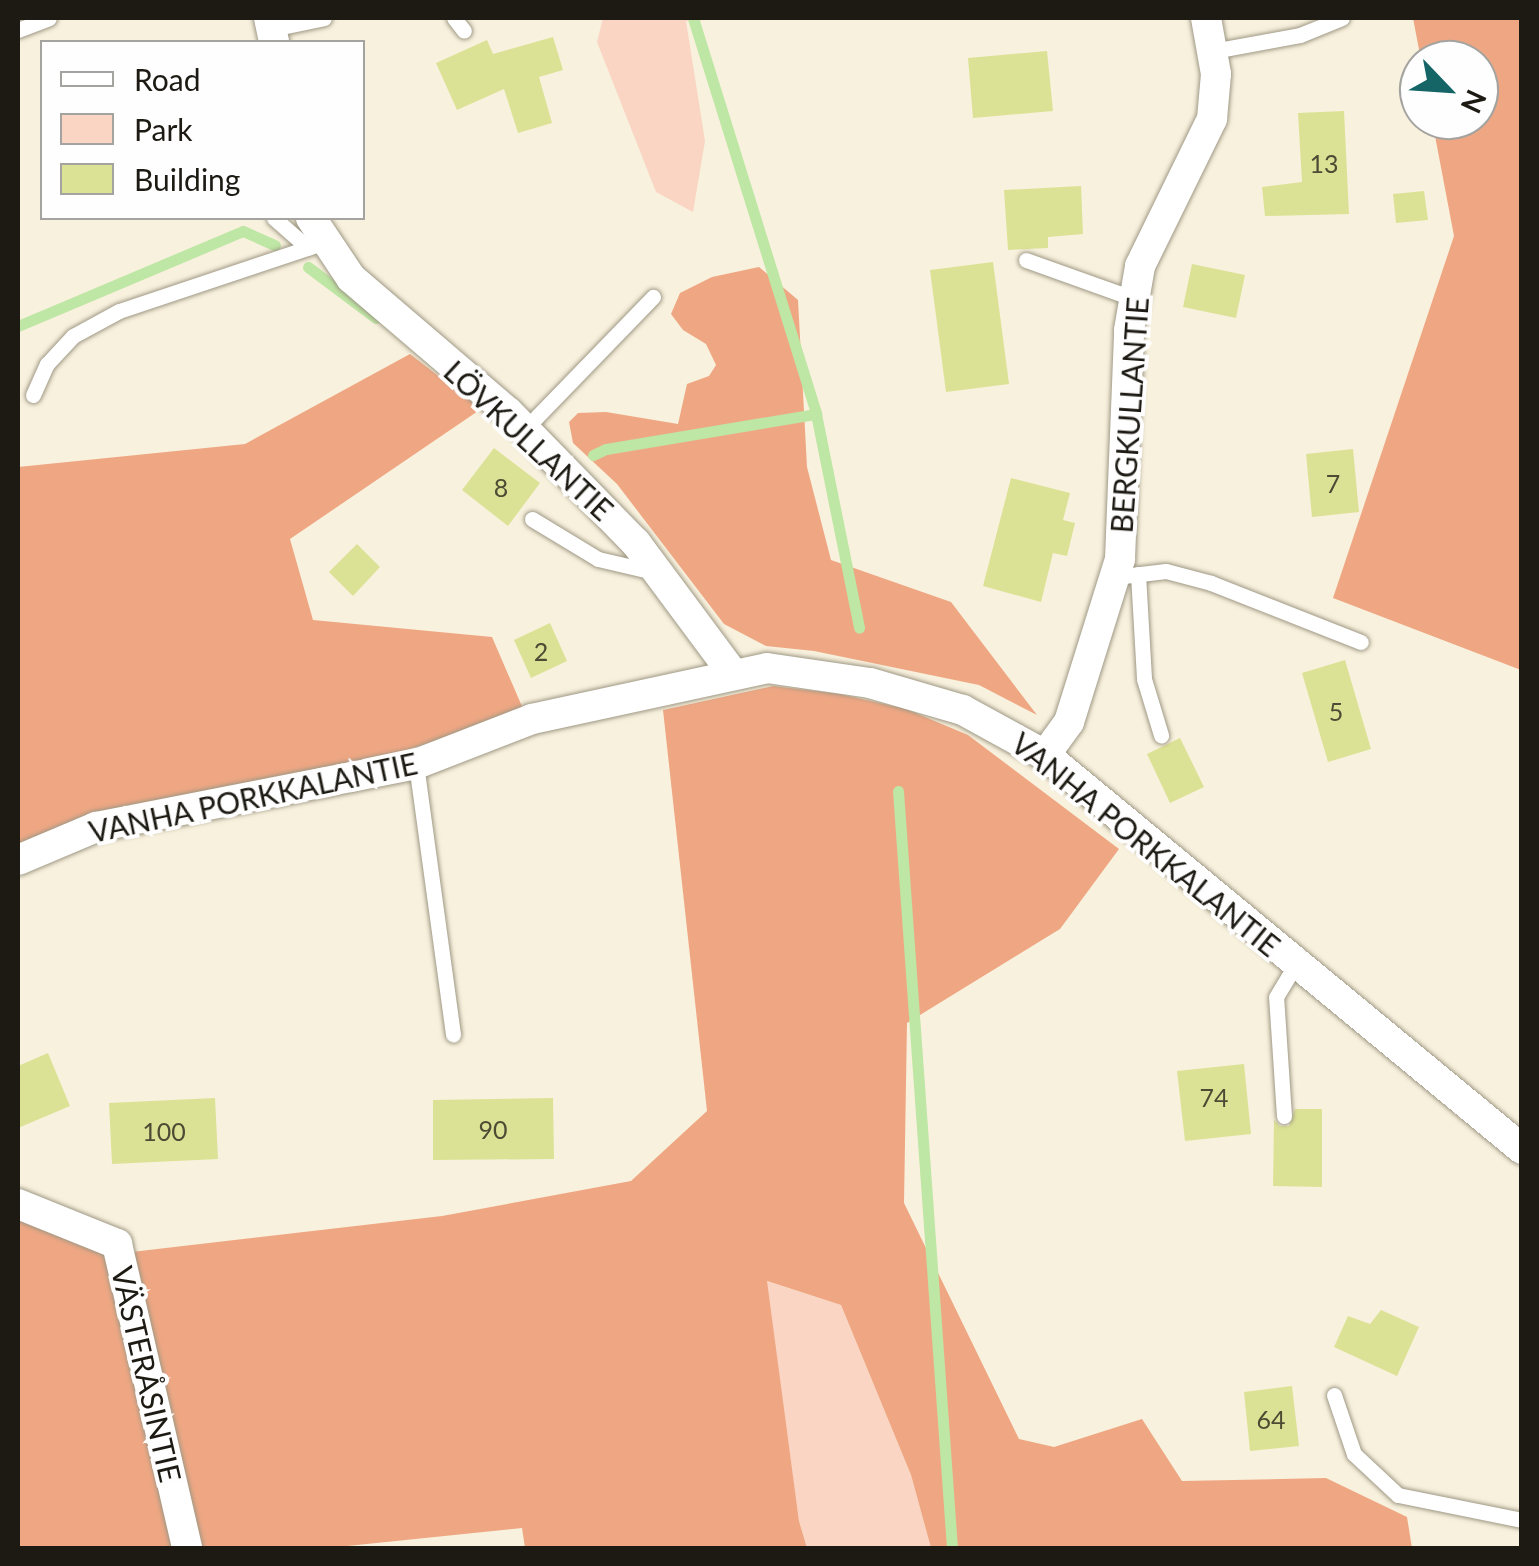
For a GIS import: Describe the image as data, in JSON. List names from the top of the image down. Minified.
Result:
{"streets":{"street":["BERGKULLANTIE","LÖVKULLANTIE","VANHA PORKKALANTIE","VÄSTERÅSINTIE"]},"crossings":[["BERGKULLANTIE","VANHA PORKKALANTIE"],["LÖVKULLANTIE","VANHA PORKKALANTIE"]],"house_numbers":["13","7","8","2","5","74","90","100","64"],"legend":["Road","Park","Building"],"north":"bottom right"}
